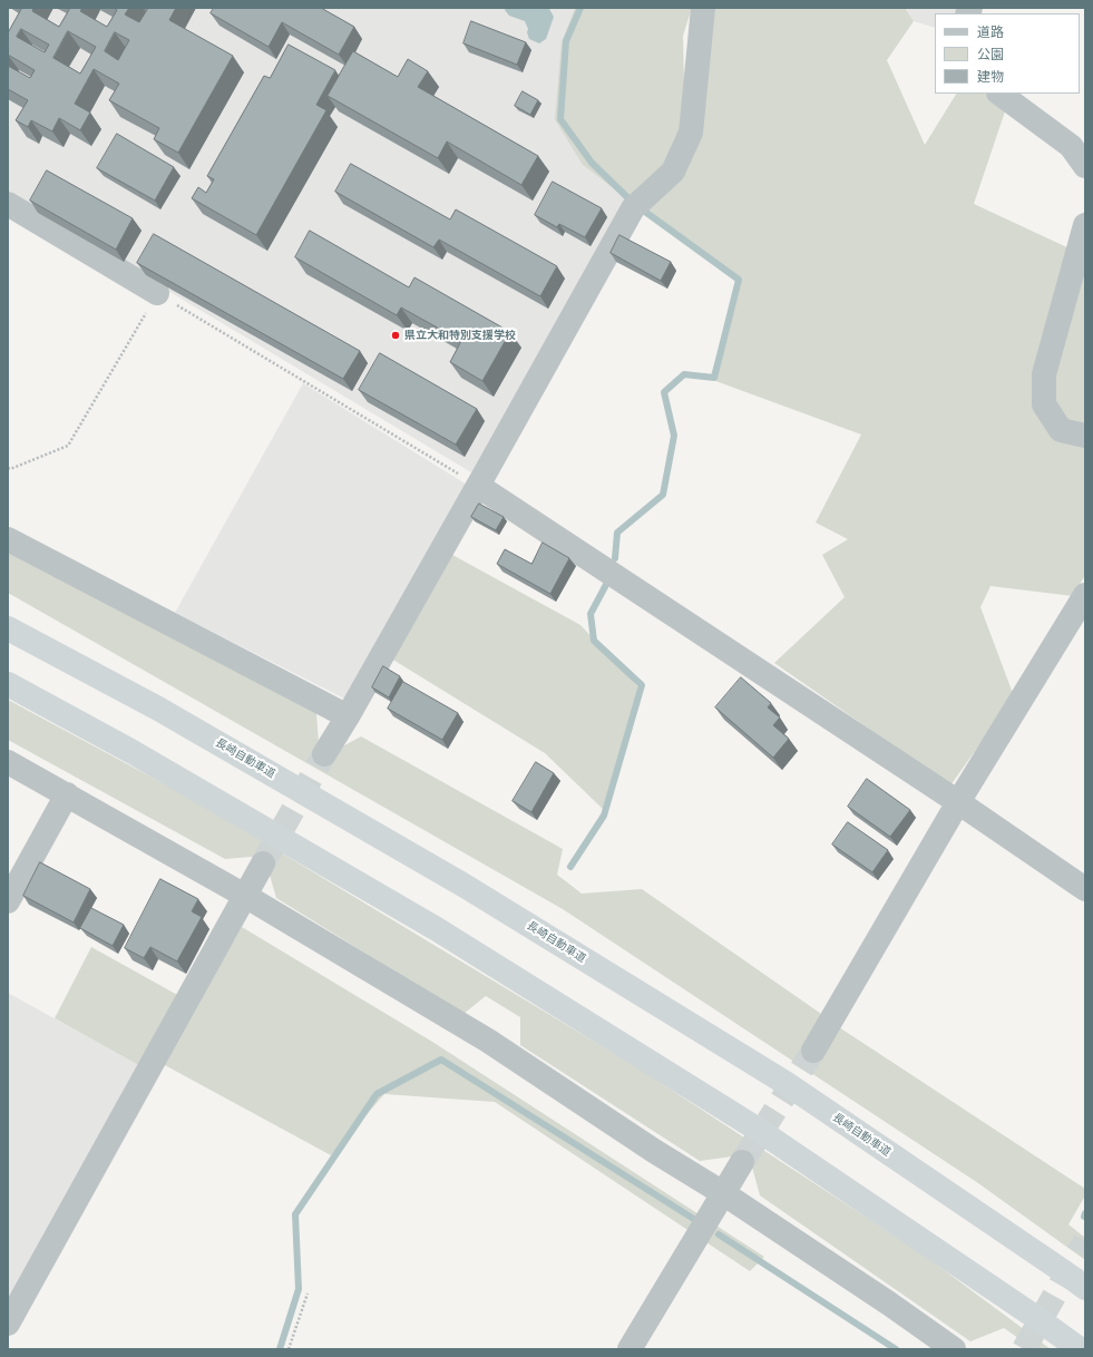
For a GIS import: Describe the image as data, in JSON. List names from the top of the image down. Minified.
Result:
{"streets":{"highway":["長崎自動車道"]},"places":["県立大和特別支援学校"],"legend":["道路","公園","建物"]}
